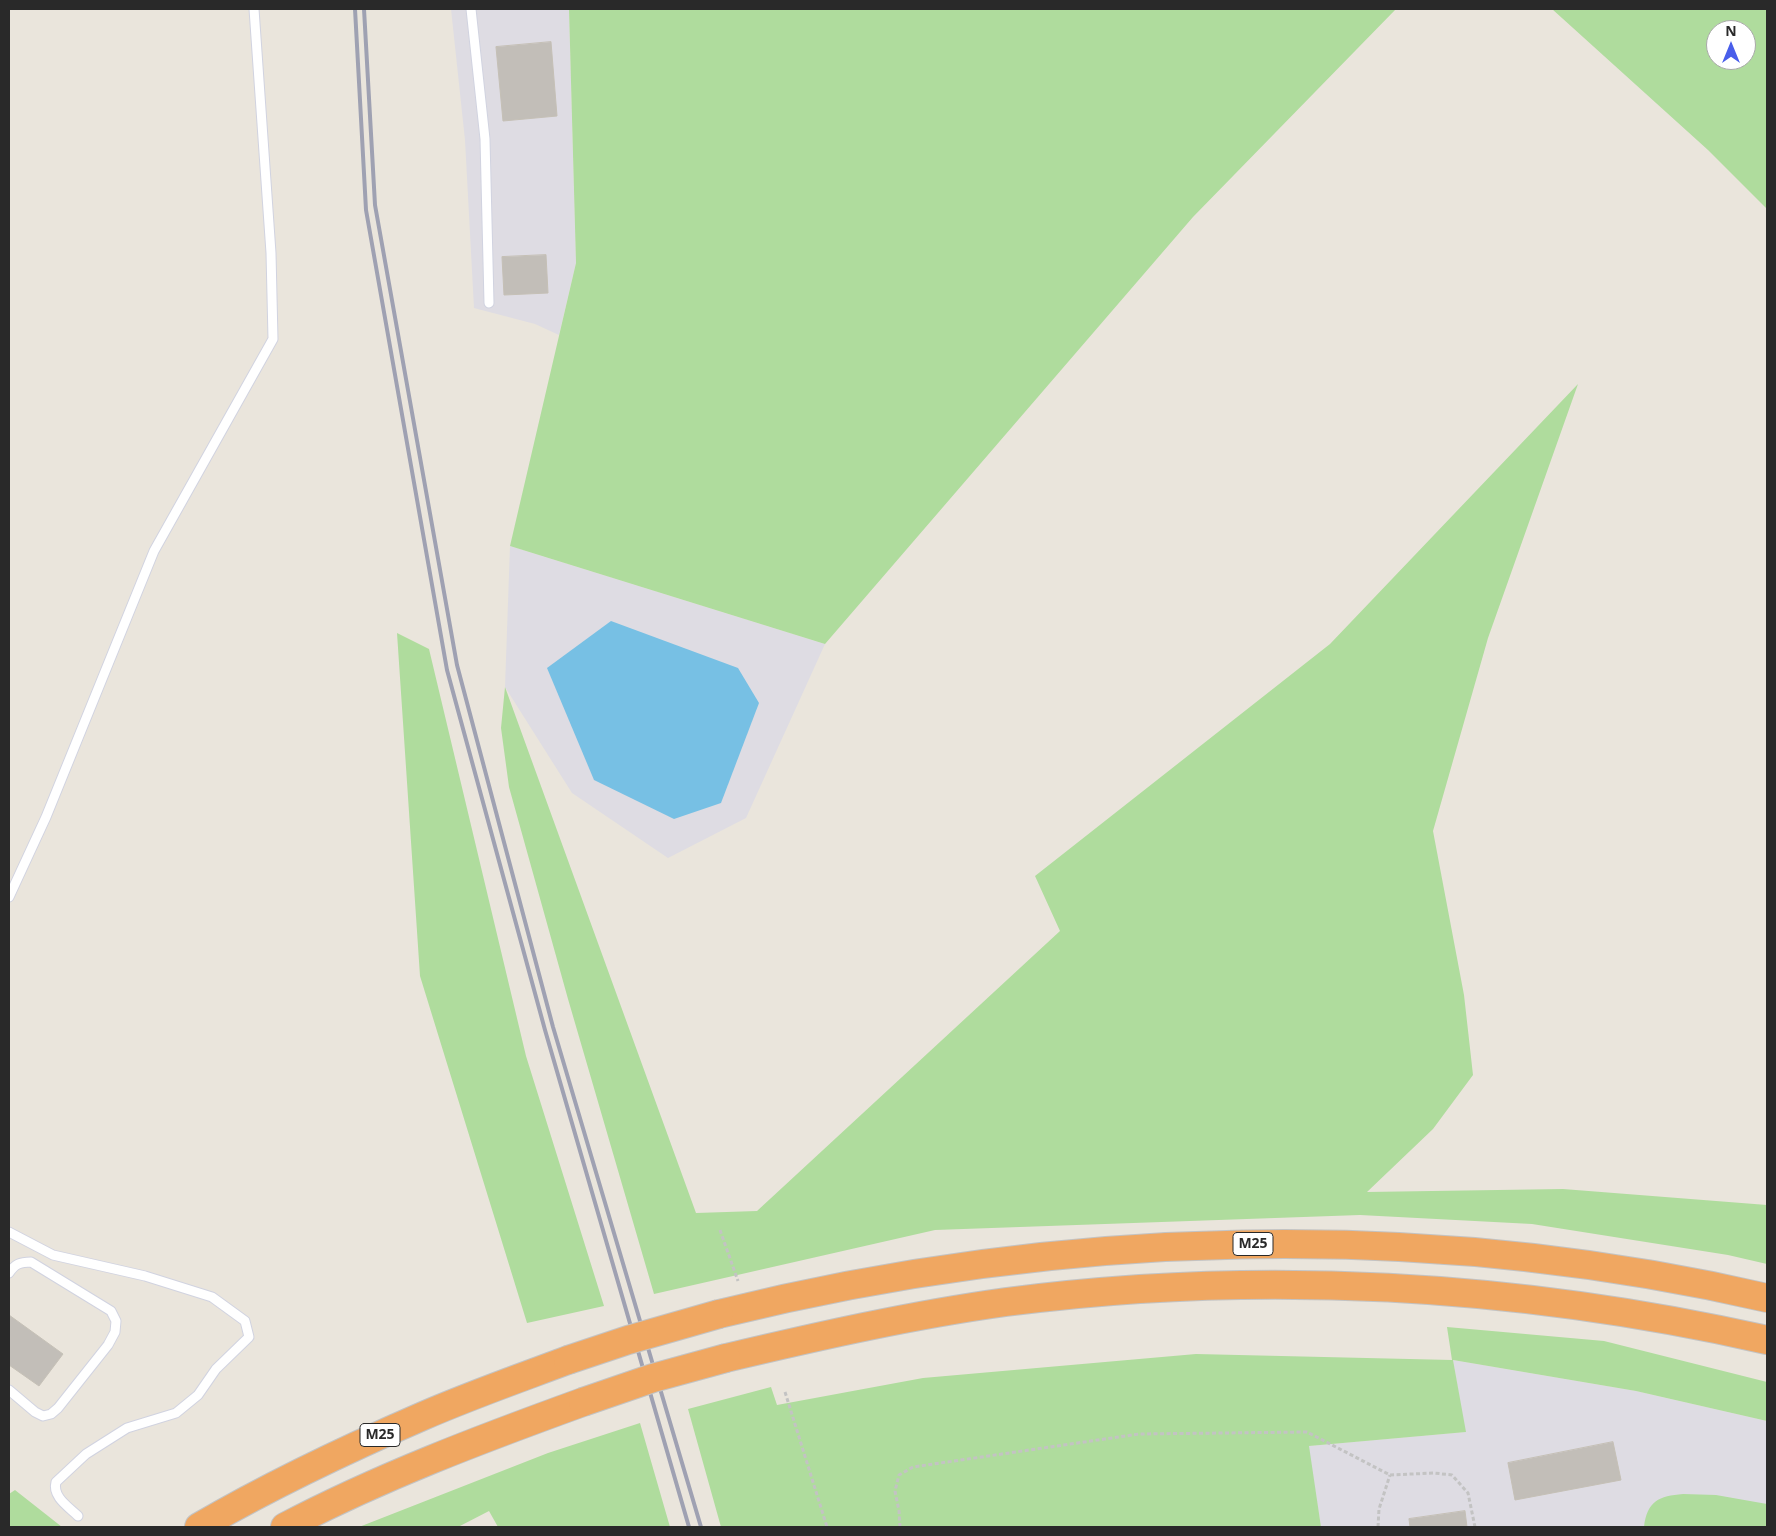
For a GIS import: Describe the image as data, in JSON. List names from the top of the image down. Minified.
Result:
{"streets":{"highway":["M25"]},"north":"top"}
